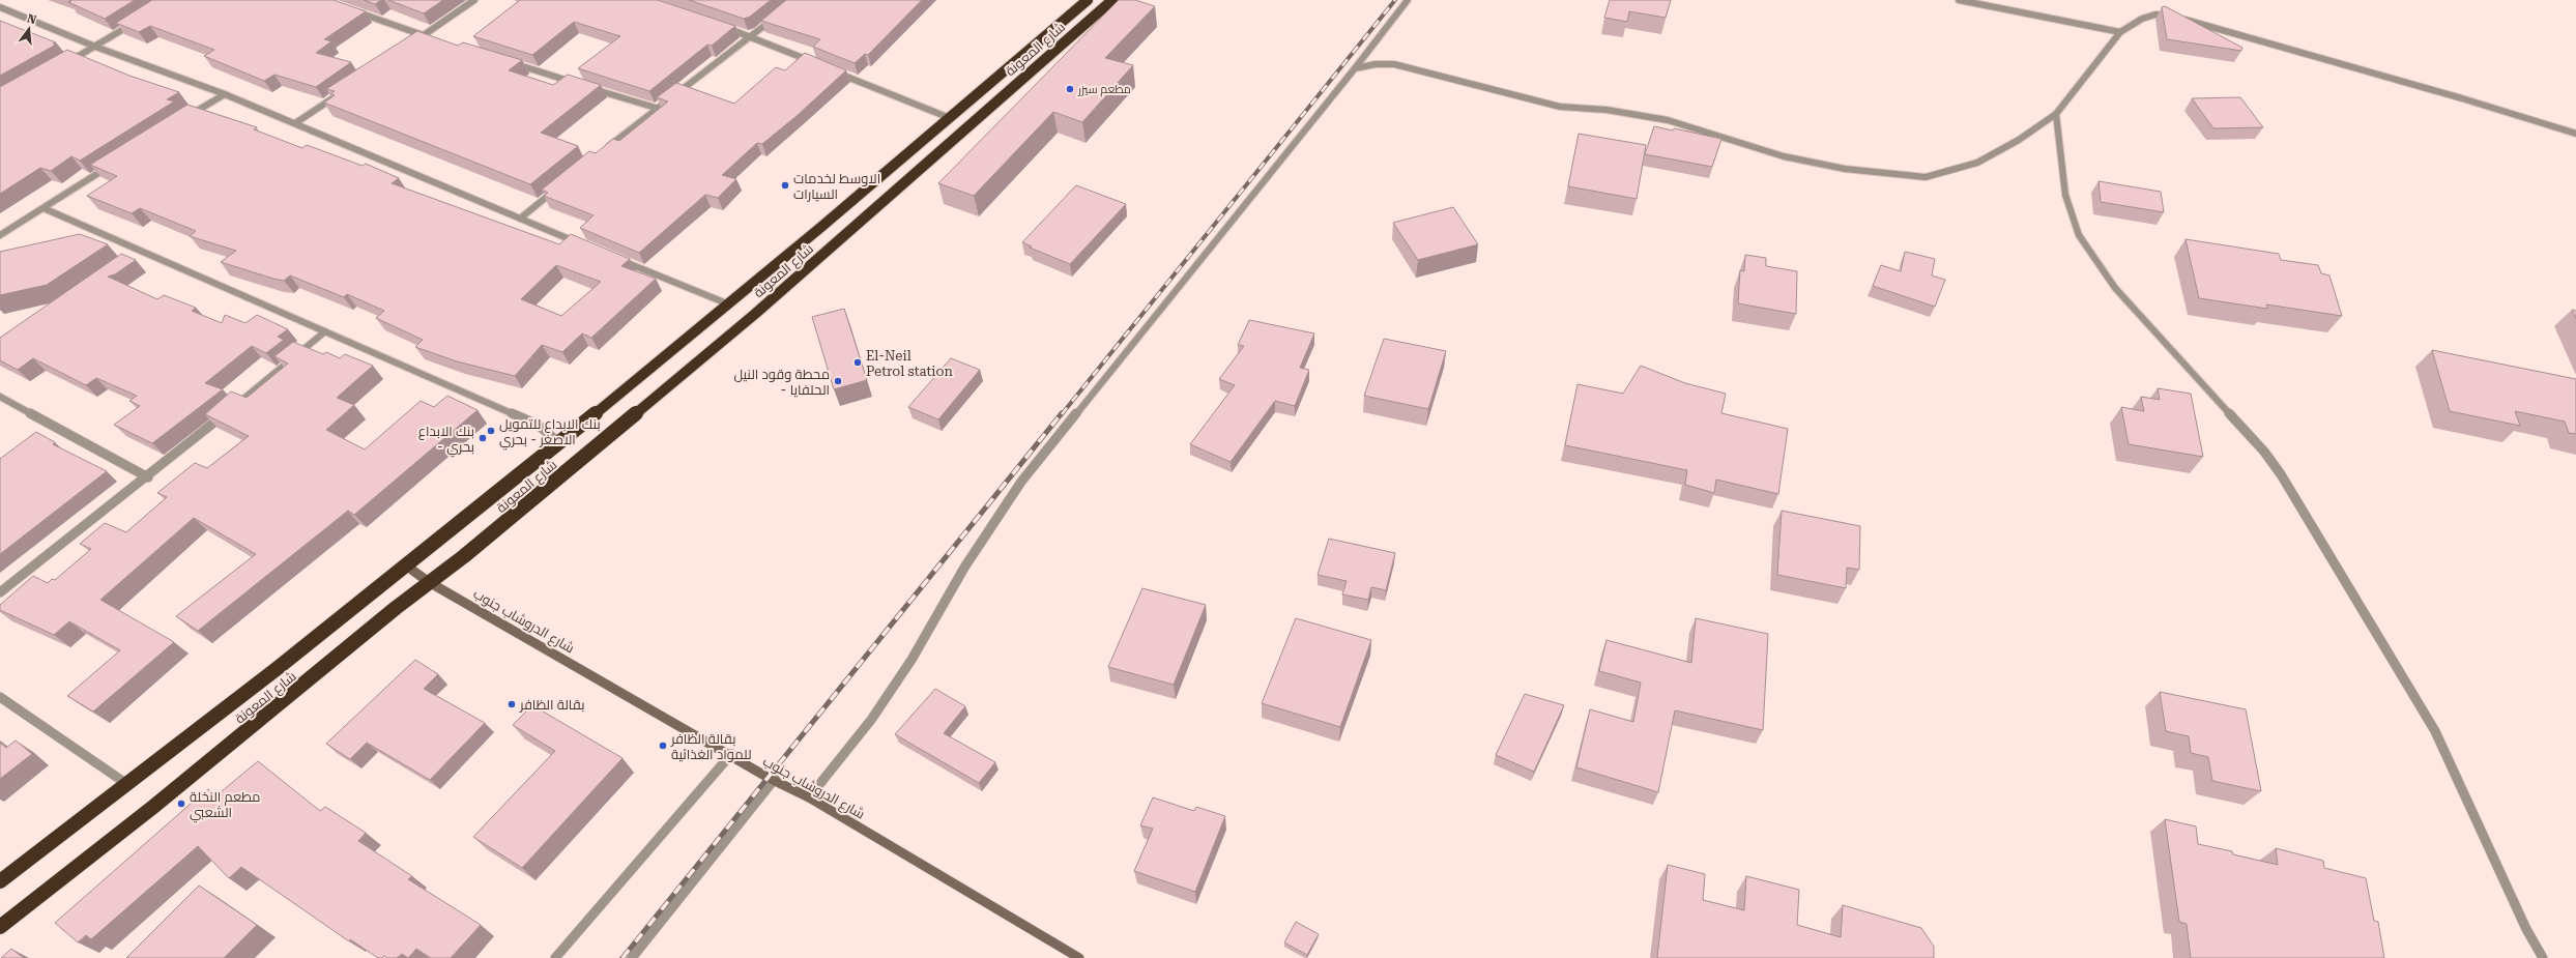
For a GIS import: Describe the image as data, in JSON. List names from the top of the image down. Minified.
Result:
{"streets":{"highway":["شارع المعونة"],"street":["شارع الدروشاب جنوب"]},"crossings":[["شارع المعونة","شارع الدروشاب جنوب"]],"places":["مطعم سيزر","الاوسط لخدمات السيارات","El-Neil Petrol station","محطة وقود النيل - الحلفايا","بنك الابداع للتمويل الاصغر - بحري","بنك الابداع - بحري","بقالة الظافر","بقالة الظافر للمواد الغذائية","مطعم النخلة الشعبي"],"north":"top"}
